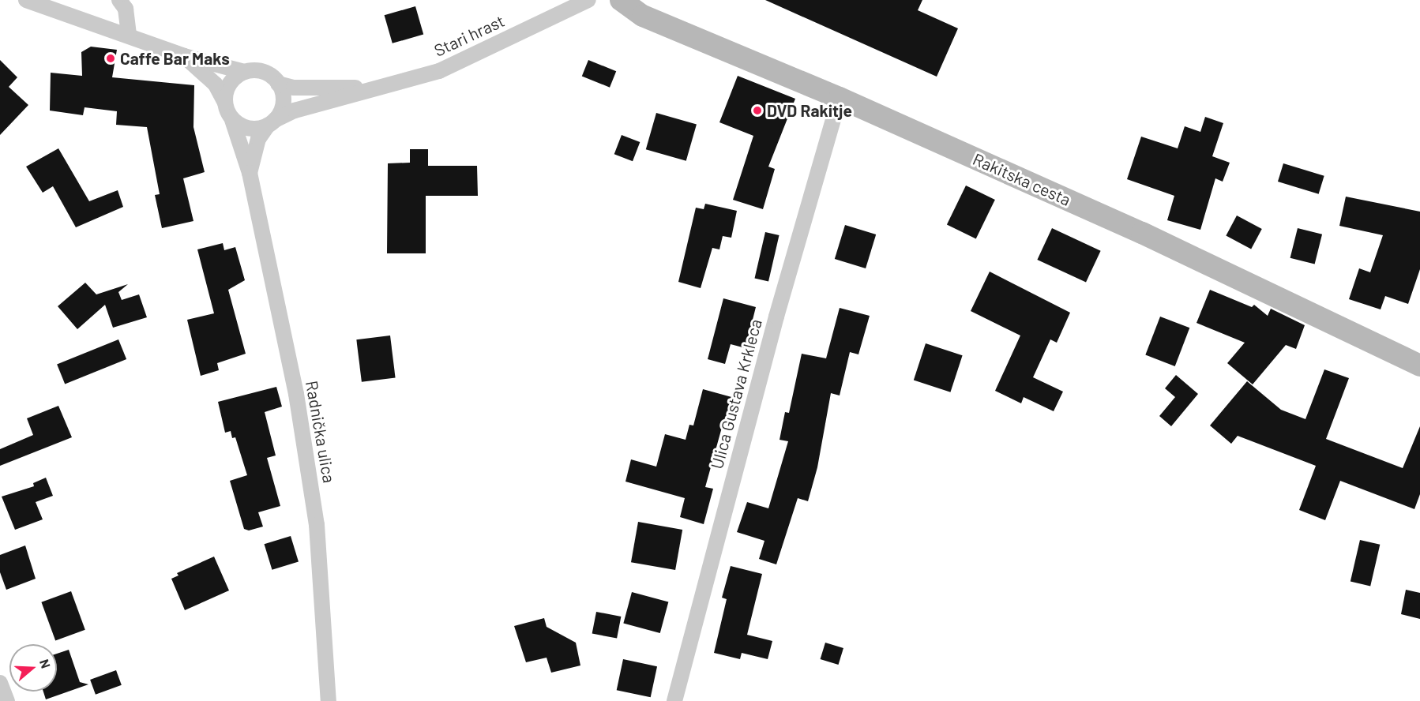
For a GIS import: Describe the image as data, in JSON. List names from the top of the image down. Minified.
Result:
{"streets":{"street":["Stari hrast","Rakitska cesta","Ulica Gustava Krkleca","Radnička ulica"]},"crossings":[["Stari hrast","Radnička ulica"],["Rakitska cesta","Ulica Gustava Krkleca"]],"places":["Caffe Bar Maks","DVD Rakitje"],"north":"right"}
